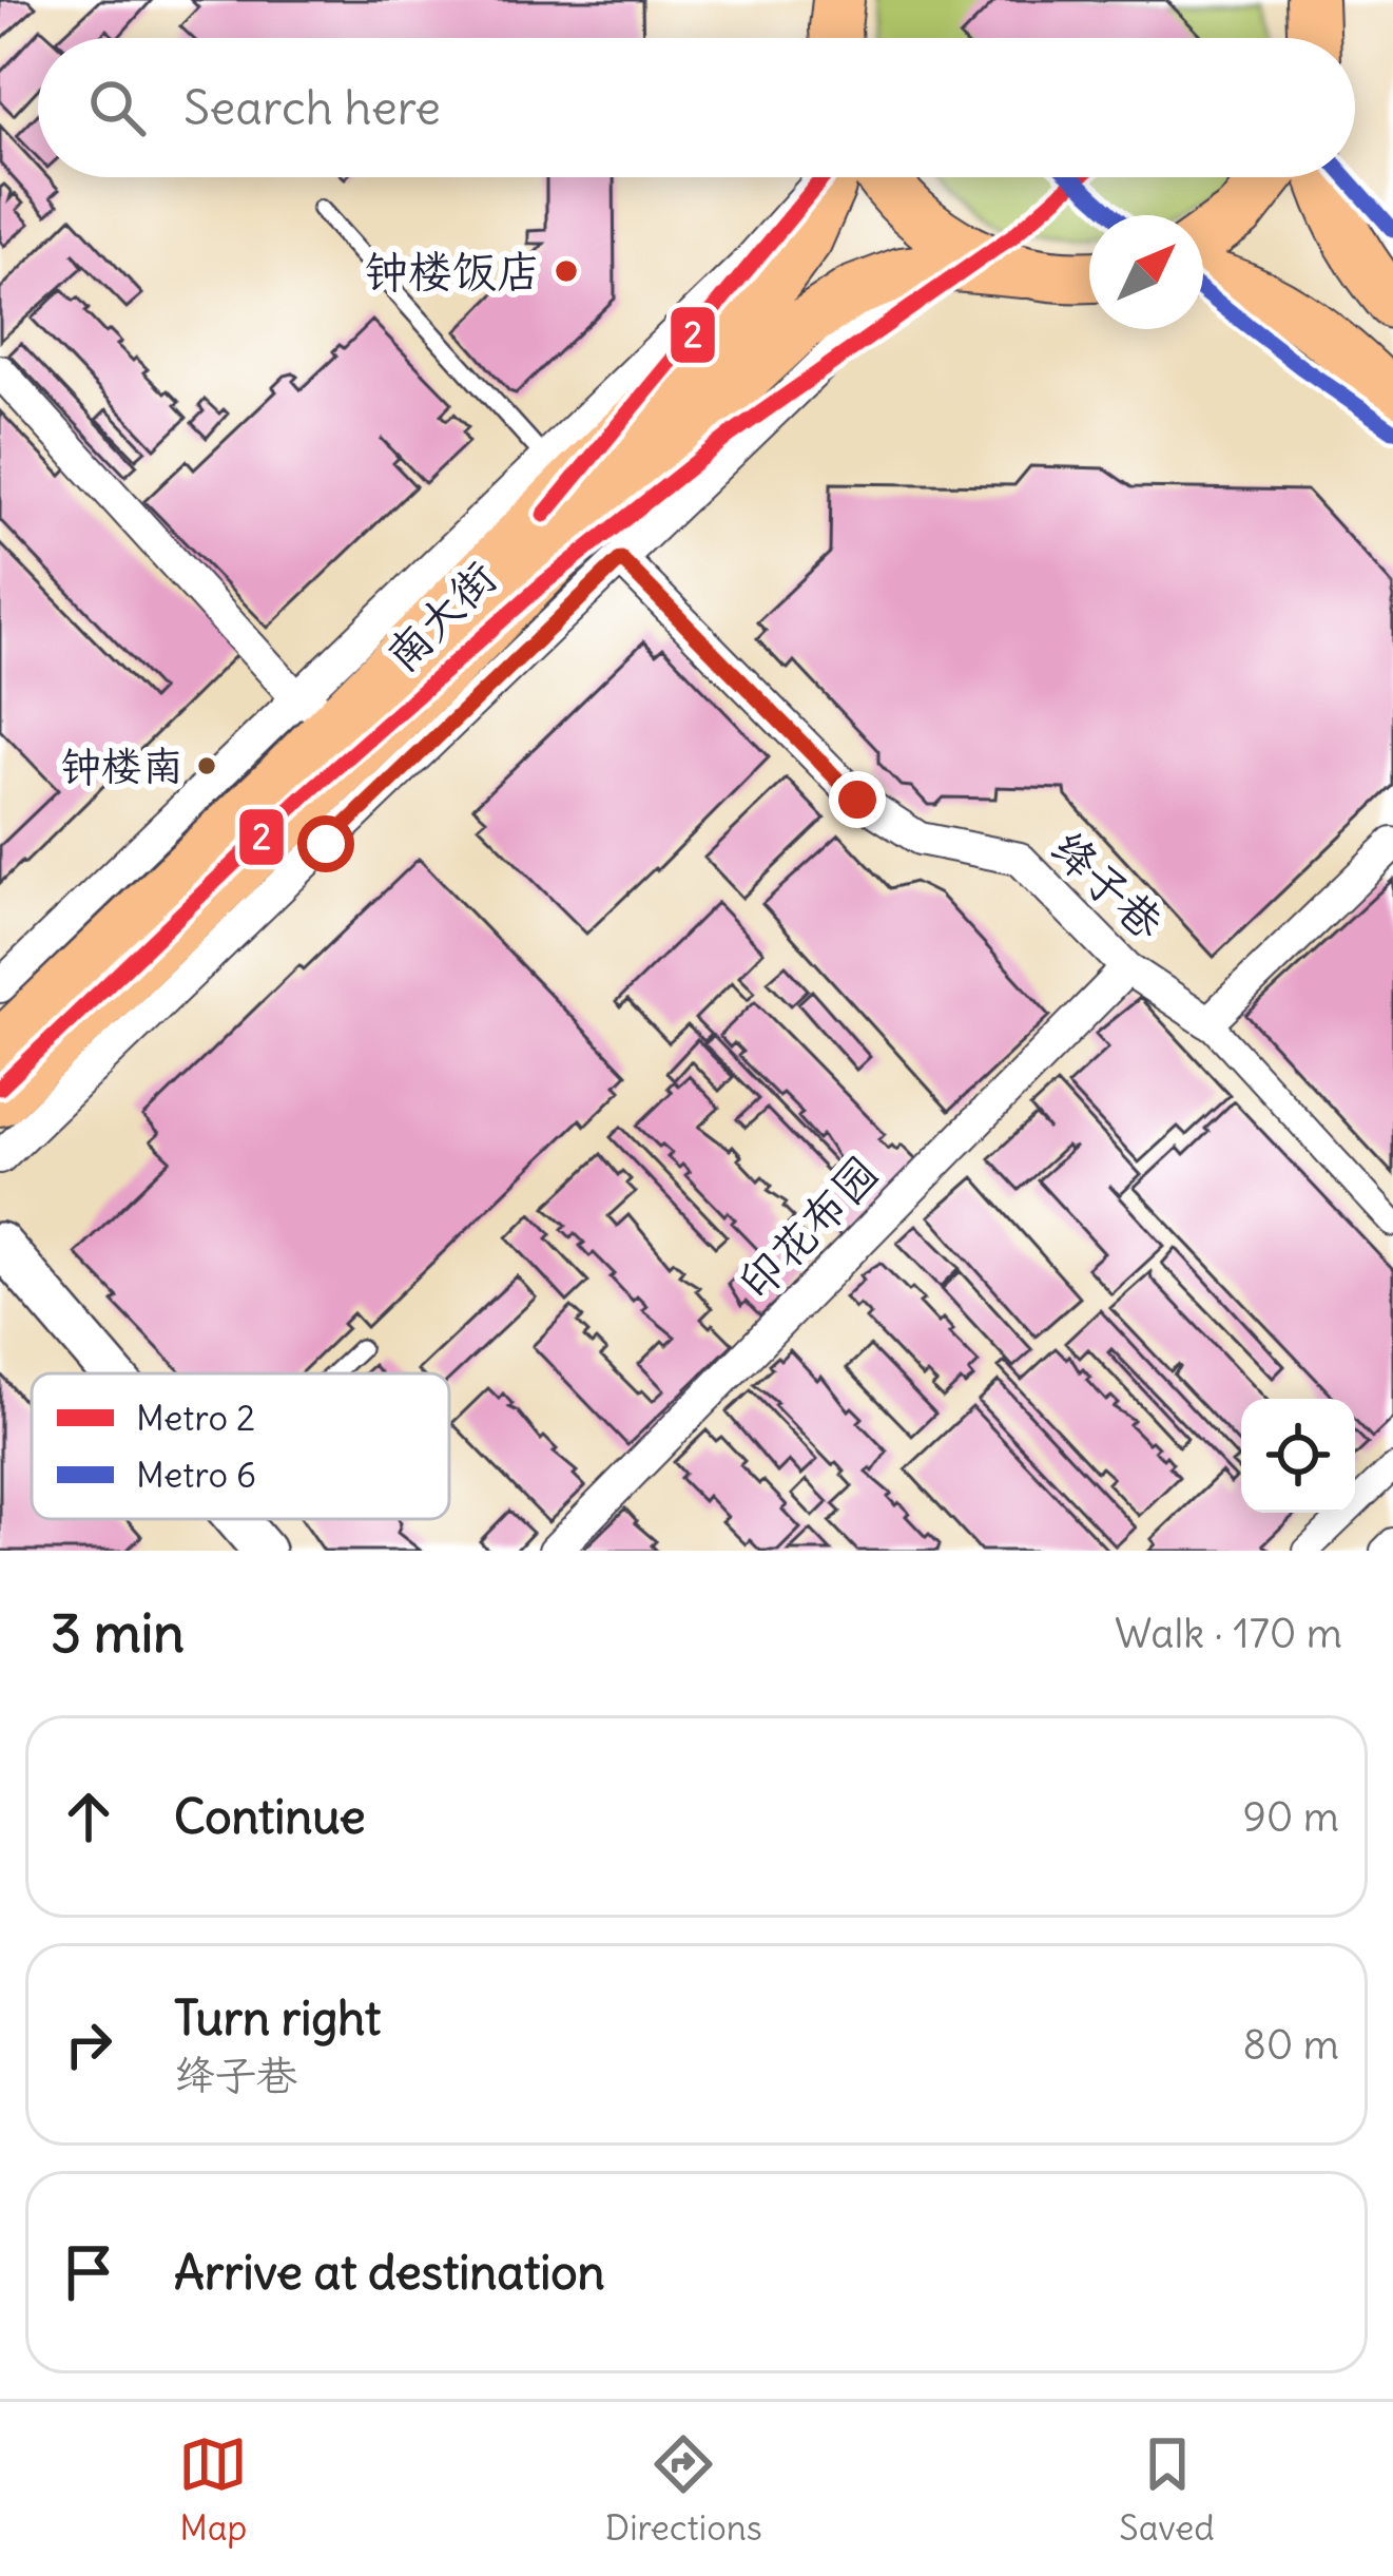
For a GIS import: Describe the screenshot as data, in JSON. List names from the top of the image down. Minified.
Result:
{"streets":{"main road":["南大街"],"street":["绛子巷","印花布园"]},"crossings":[["绛子巷","印花布园"]],"places":["钟楼饭店","钟楼南"],"lines":["metro line 2","metro line 6"],"legend":["Metro 2","Metro 6"],"north":"top right","page":{"search":"Search here","heading":["3 min","Walk · 170 m"],"list":[["Continue","90 m"],["Turn right","绛子巷","80 m"],"Arrive at destination"],"nav":["Map","Directions","Saved"]}}
